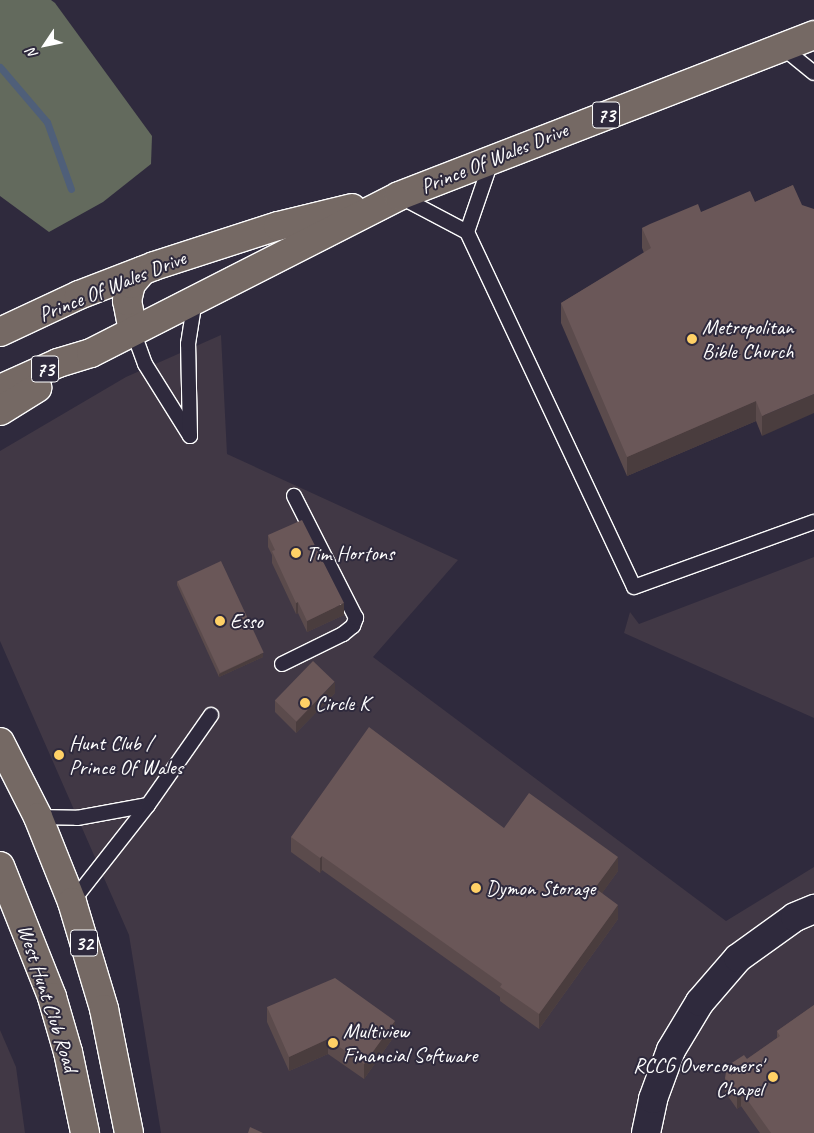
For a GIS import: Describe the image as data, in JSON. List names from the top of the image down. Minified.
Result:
{"streets":{"main road":["73","Prince Of Wales Drive","32","West Hunt Club Road"]},"places":["Metropolitan Bible Church","Tim Hortons","Esso","Circle K","Hunt Club / Prince Of Wales","Dymon Storage","Multiview Financial Software","RCCG Overcomers' Chapel"],"north":"bottom left"}
